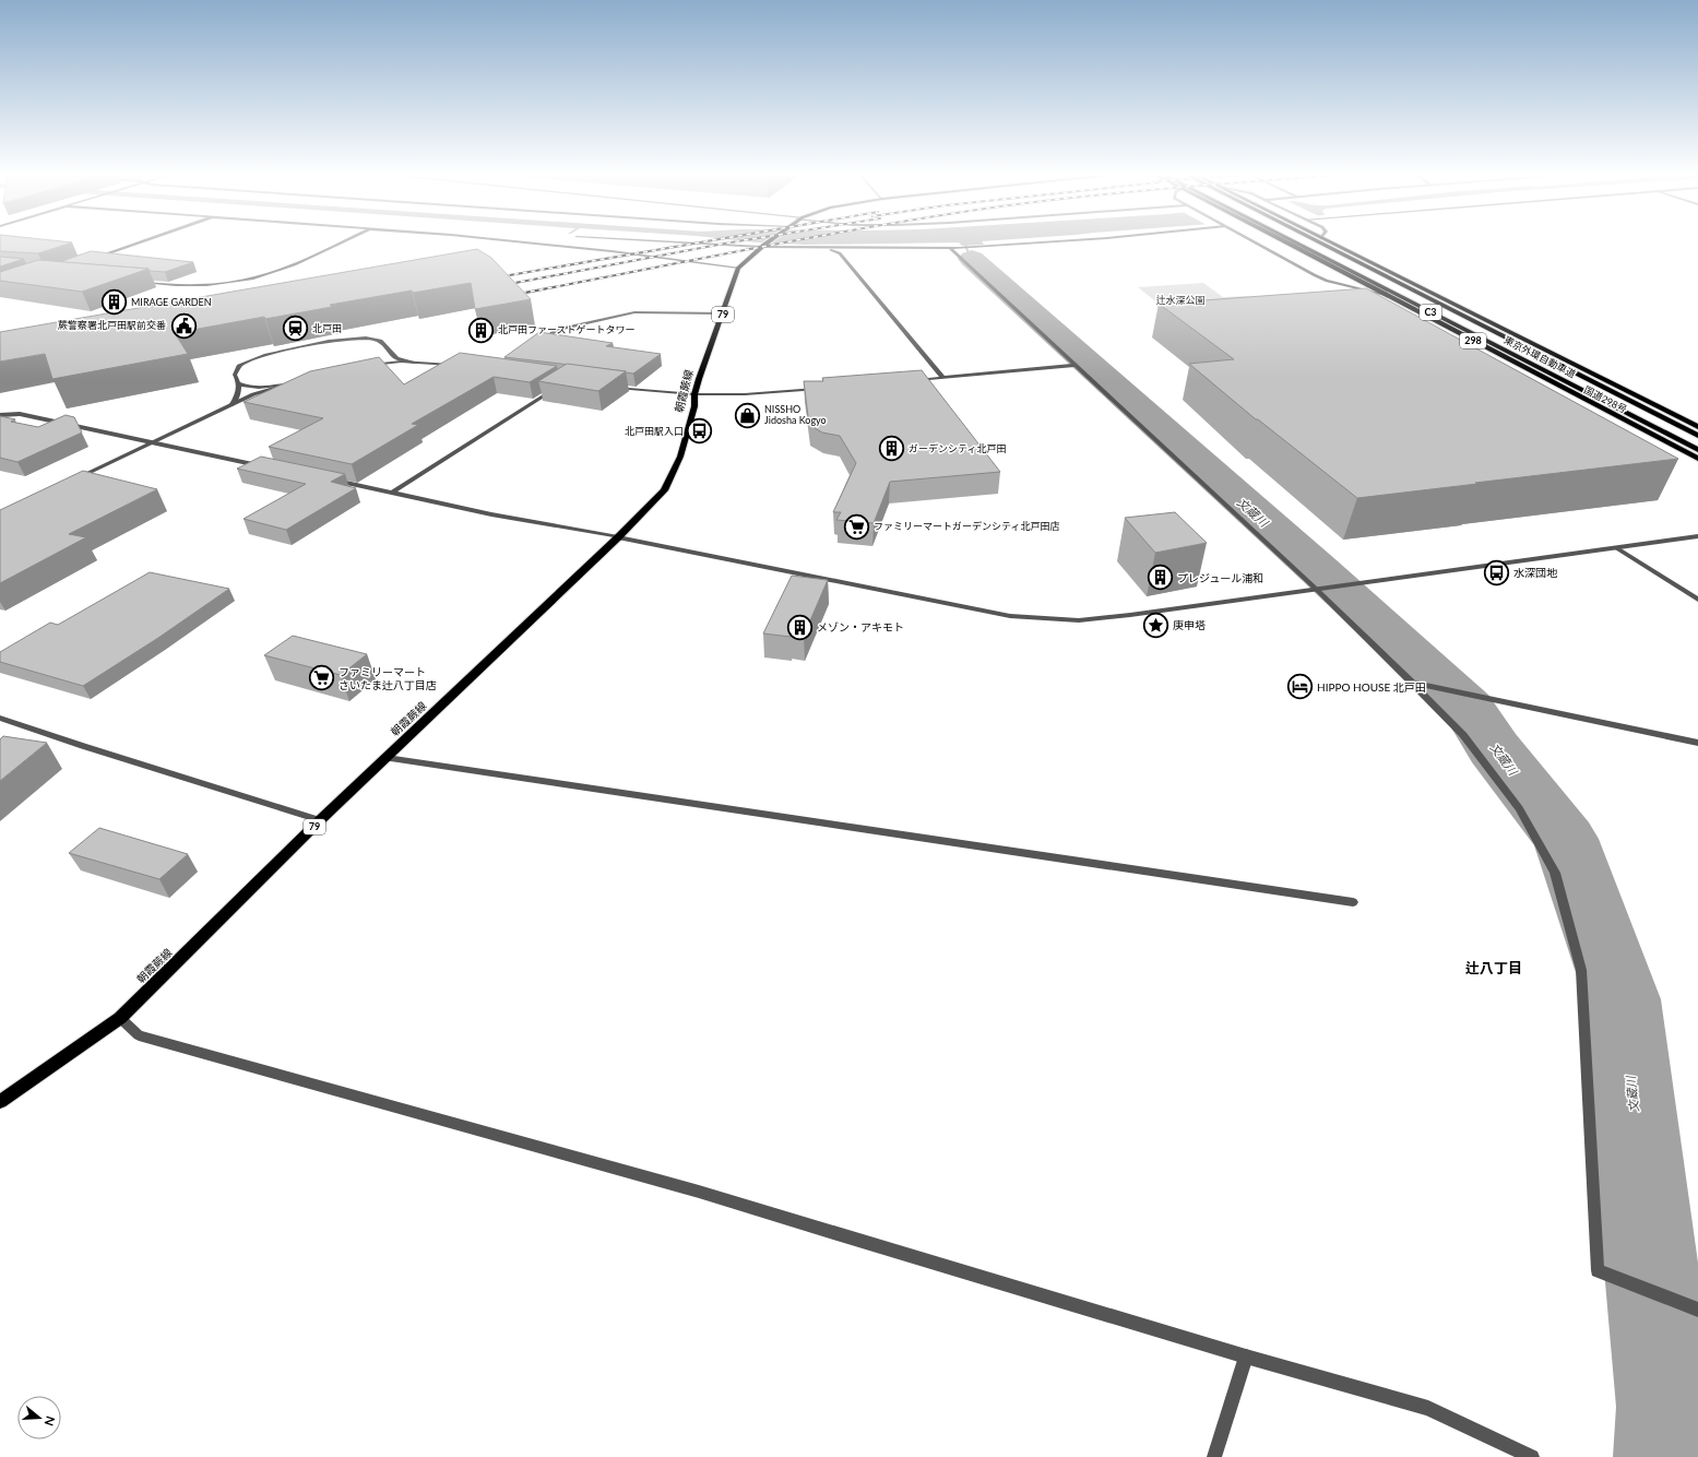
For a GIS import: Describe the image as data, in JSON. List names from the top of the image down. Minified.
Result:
{"streets":{"highway":["C3","298","東京外環自動車道","国道298号"],"main road":["79","朝霞蕨線"]},"crossings":[["79","朝霞蕨線"]],"districts":["辻八丁目"],"water":["文蔵川"],"parks":["辻水深公園"],"places":{"building":["MIRAGE GARDEN","北戸田ファーストゲートタワー","ガーデンシティ北戸田","プレジュール浦和","メゾン・アキモト"],"public building":["蕨警察署北戸田駅前交番"],"station":["北戸田"],"shop":["NISSHO Jidosha Kogyo"],"bus stop":["北戸田駅入口","水深団地"],"supermarket":["ファミリーマートガーデンシティ北戸田店","ファミリーマート さいたま辻八丁目店"],"place":["庚申塔"],"hotel":["HIPPO HOUSE 北戸田"]},"north":"right"}
